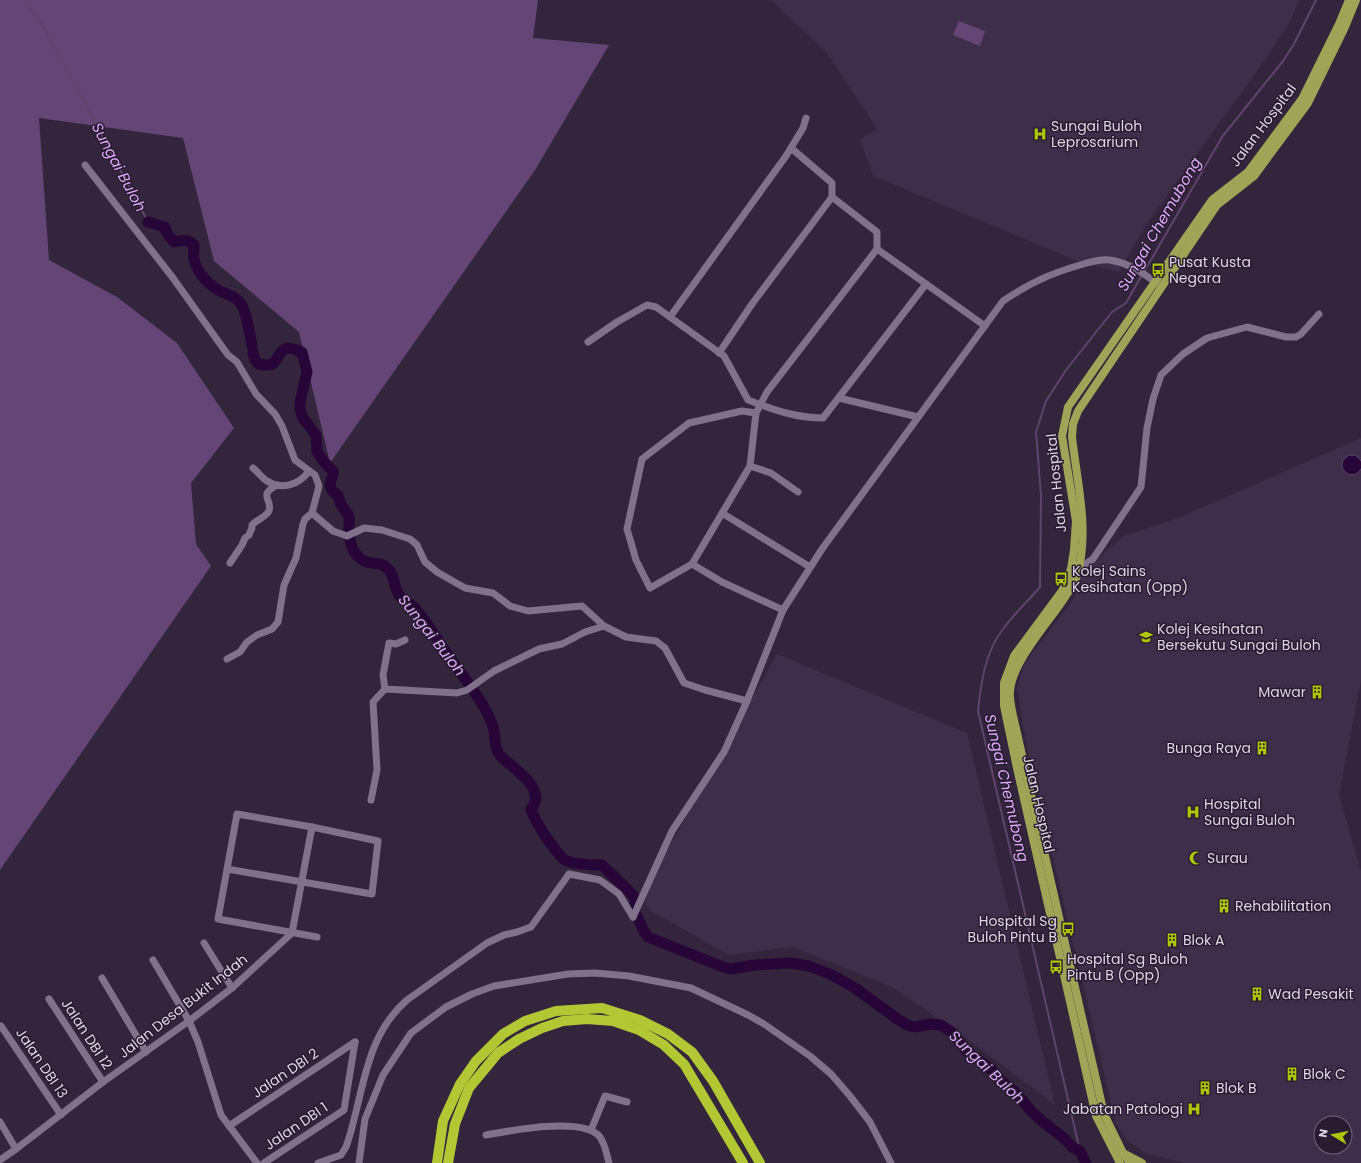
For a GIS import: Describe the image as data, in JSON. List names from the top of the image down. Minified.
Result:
{"streets":{"main road":["Jalan Hospital"],"street":["Jalan Desa Bukit Indah","Jalan DBI 12","Jalan DBI 13","Jalan DBI 2","Jalan DBI 1"]},"crossings":[["Jalan Desa Bukit Indah","Jalan DBI 12"],["Jalan Desa Bukit Indah","Jalan DBI 13"],["Jalan DBI 2","Jalan DBI 1"]],"water":["Sungai Buloh","Sungai Chemubong"],"places":{"hospital":["Sungai Buloh Leprosarium","Hospital Sungai Buloh","Jabatan Patologi"],"bus stop":["Pusat Kusta Negara","Kolej Sains Kesihatan (Opp)","Hospital Sg Buloh Pintu B","Hospital Sg Buloh Pintu B (Opp)"],"school or university":["Kolej Kesihatan Bersekutu Sungai Buloh"],"building":["Mawar","Bunga Raya","Rehabilitation","Blok A","Wad Pesakit","Blok C","Blok B"],"mosque":["Surau"]},"north":"left"}
